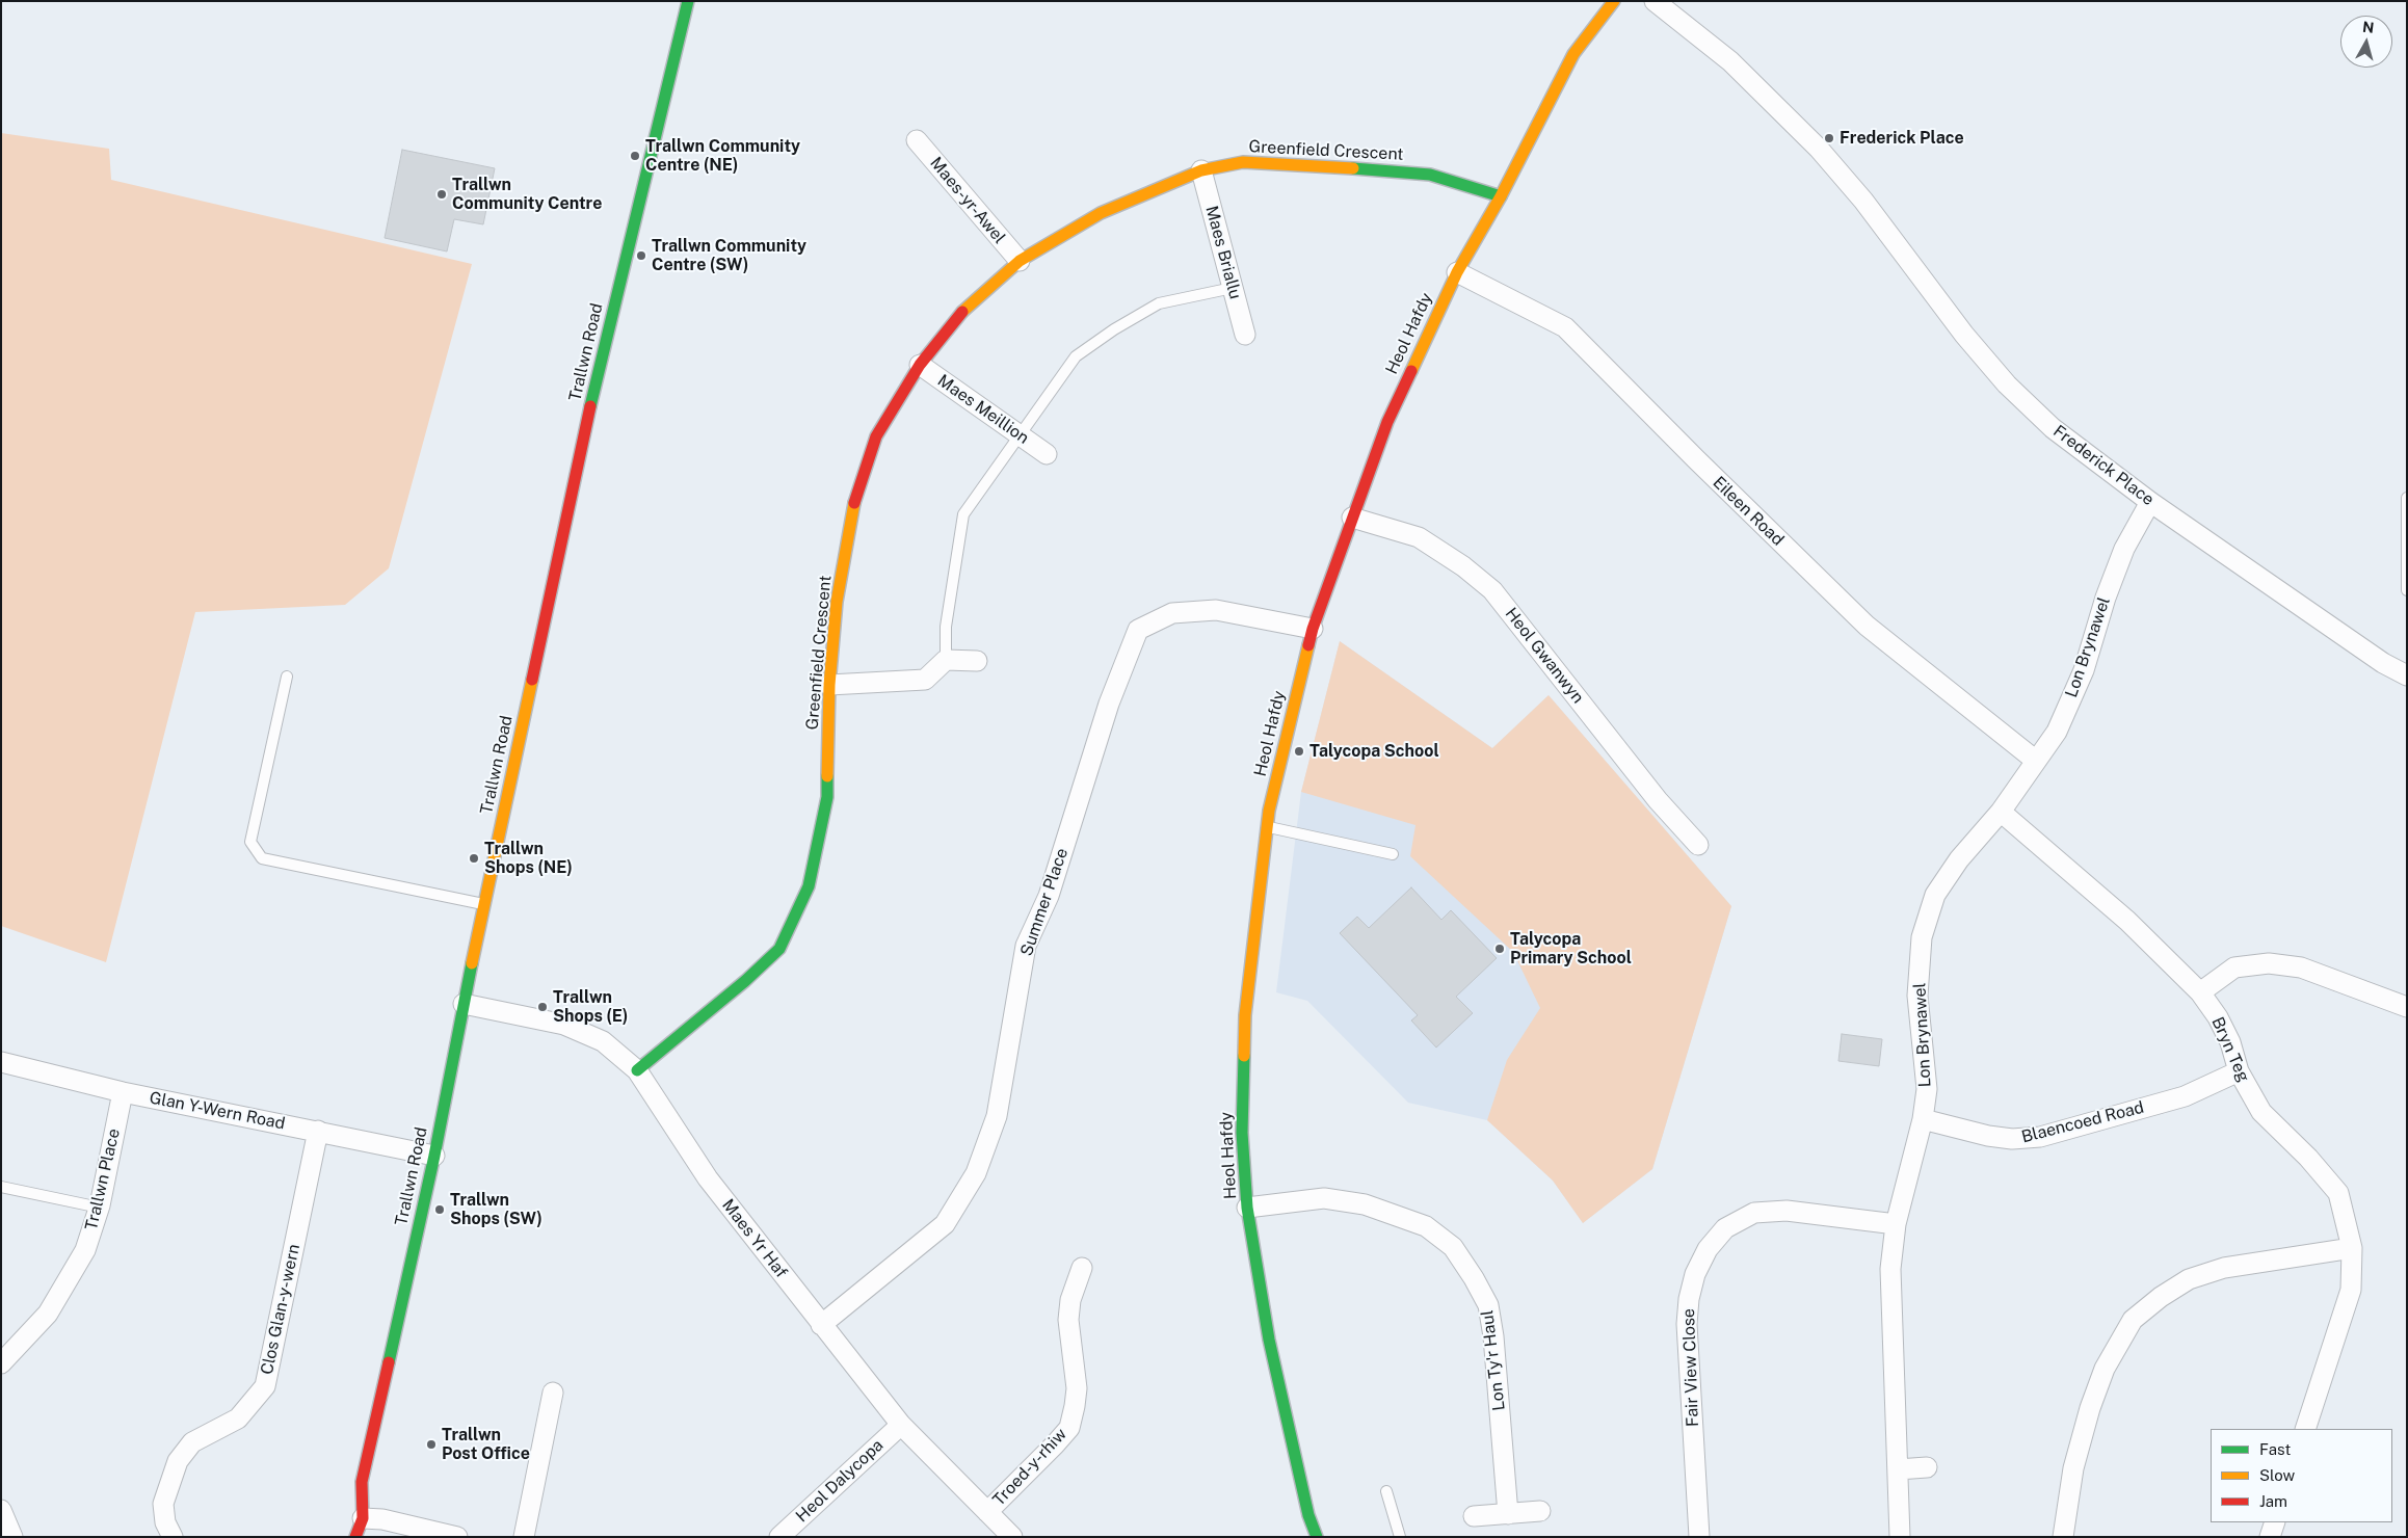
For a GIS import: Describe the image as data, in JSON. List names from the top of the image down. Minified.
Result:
{"streets":{"street":["Greenfield Crescent","Maes-yr-Awel","Maes Briallu","Heol Hafdy","Trallwn Road","Maes Meillion","Frederick Place","Eileen Road","Lon Brynawel","Heol Gwanwyn","Summer Place","Bryn Teg","Glan Y-Wern Road","Blaencoed Road","Trallwn Place","Maes Yr Haf","Clos Glan-y-wern","Lon Ty'r Haul","Fair View Close","Troed-y-rhiw","Heol Dalycopa"]},"crossings":[["Greenfield Crescent","Maes-yr-Awel"],["Greenfield Crescent","Maes Briallu"],["Greenfield Crescent","Heol Hafdy"],["Greenfield Crescent","Maes Meillion"],["Greenfield Crescent","Maes Yr Haf"],["Heol Hafdy","Eileen Road"],["Heol Hafdy","Heol Gwanwyn"],["Heol Hafdy","Summer Place"],["Heol Hafdy","Lon Ty'r Haul"],["Trallwn Road","Glan Y-Wern Road"],["Trallwn Road","Maes Yr Haf"],["Frederick Place","Lon Brynawel"],["Eileen Road","Lon Brynawel"],["Lon Brynawel","Bryn Teg"],["Lon Brynawel","Blaencoed Road"],["Lon Brynawel","Fair View Close"],["Summer Place","Maes Yr Haf"],["Bryn Teg","Blaencoed Road"],["Glan Y-Wern Road","Trallwn Place"],["Glan Y-Wern Road","Clos Glan-y-wern"],["Maes Yr Haf","Troed-y-rhiw"],["Maes Yr Haf","Heol Dalycopa"]],"places":["Frederick Place","Trallwn Community Centre (NE)","Trallwn Community Centre","Trallwn Community Centre (SW)","Talycopa School","Trallwn Shops (NE)","Talycopa Primary School","Trallwn Shops (E)","Trallwn Shops (SW)","Trallwn Post Office"],"legend":["Fast","Slow","Jam"],"north":"top"}
